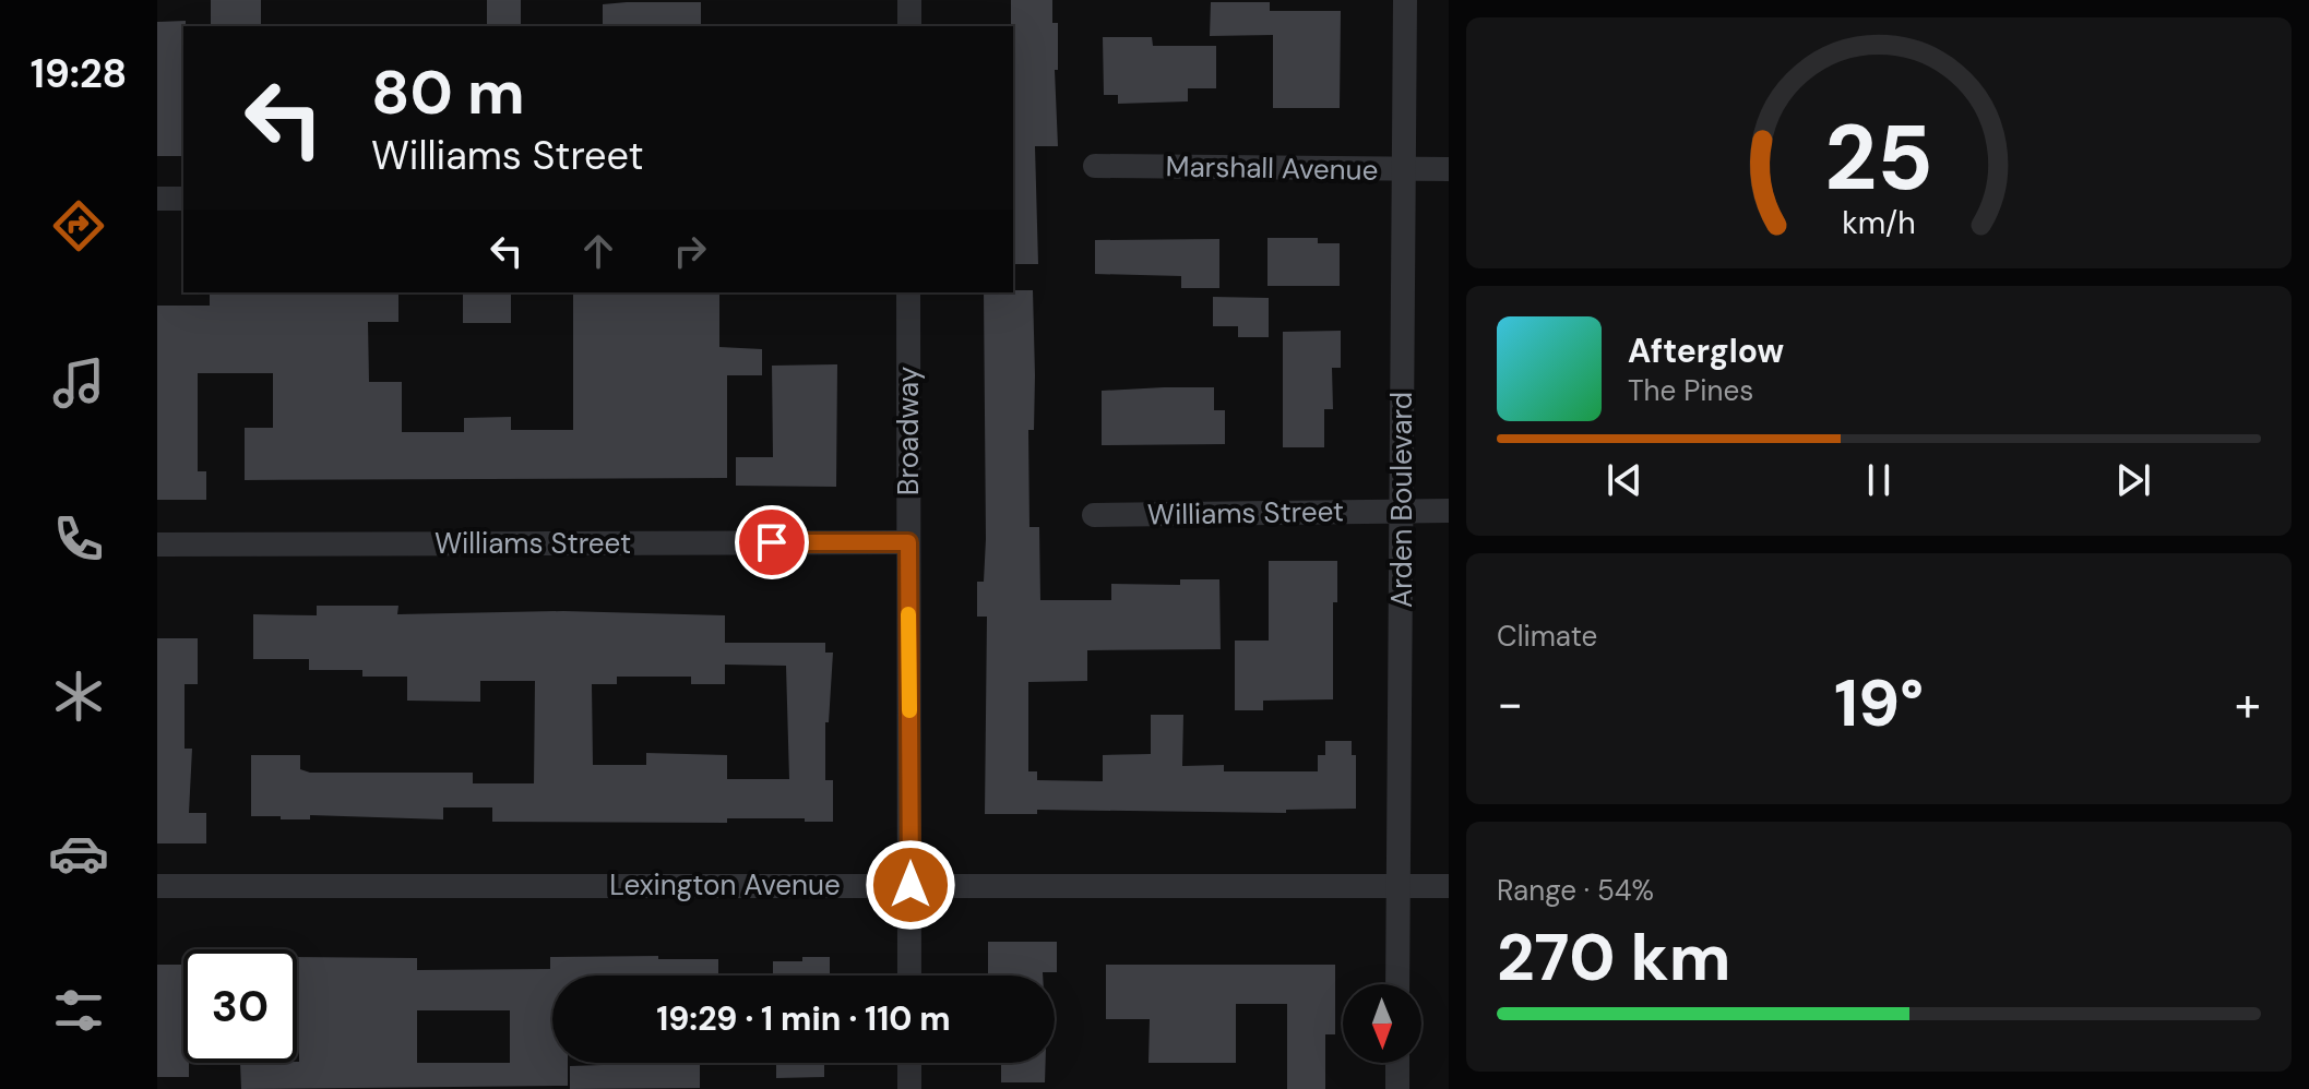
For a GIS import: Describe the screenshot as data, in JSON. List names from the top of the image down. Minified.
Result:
{"streets":{"street":["Marshall Avenue","Broadway","Arden Boulevard","Williams Street","Lexington Avenue"]},"crossings":[["Marshall Avenue","Arden Boulevard"],["Broadway","Williams Street"],["Broadway","Lexington Avenue"],["Arden Boulevard","Williams Street"],["Arden Boulevard","Lexington Avenue"]],"north":"bottom","page":{"tabs":"19:28","turn":["80 m","Williams Street"],"song":["Afterglow","The Pines"],"tile":["Climate",["Range · 54%","270 km"]],"heat":["−","19°","+"],"limit":"30","trip":"19:29 · 1 min · 110 m","gauge":["25","km/h"]}}
